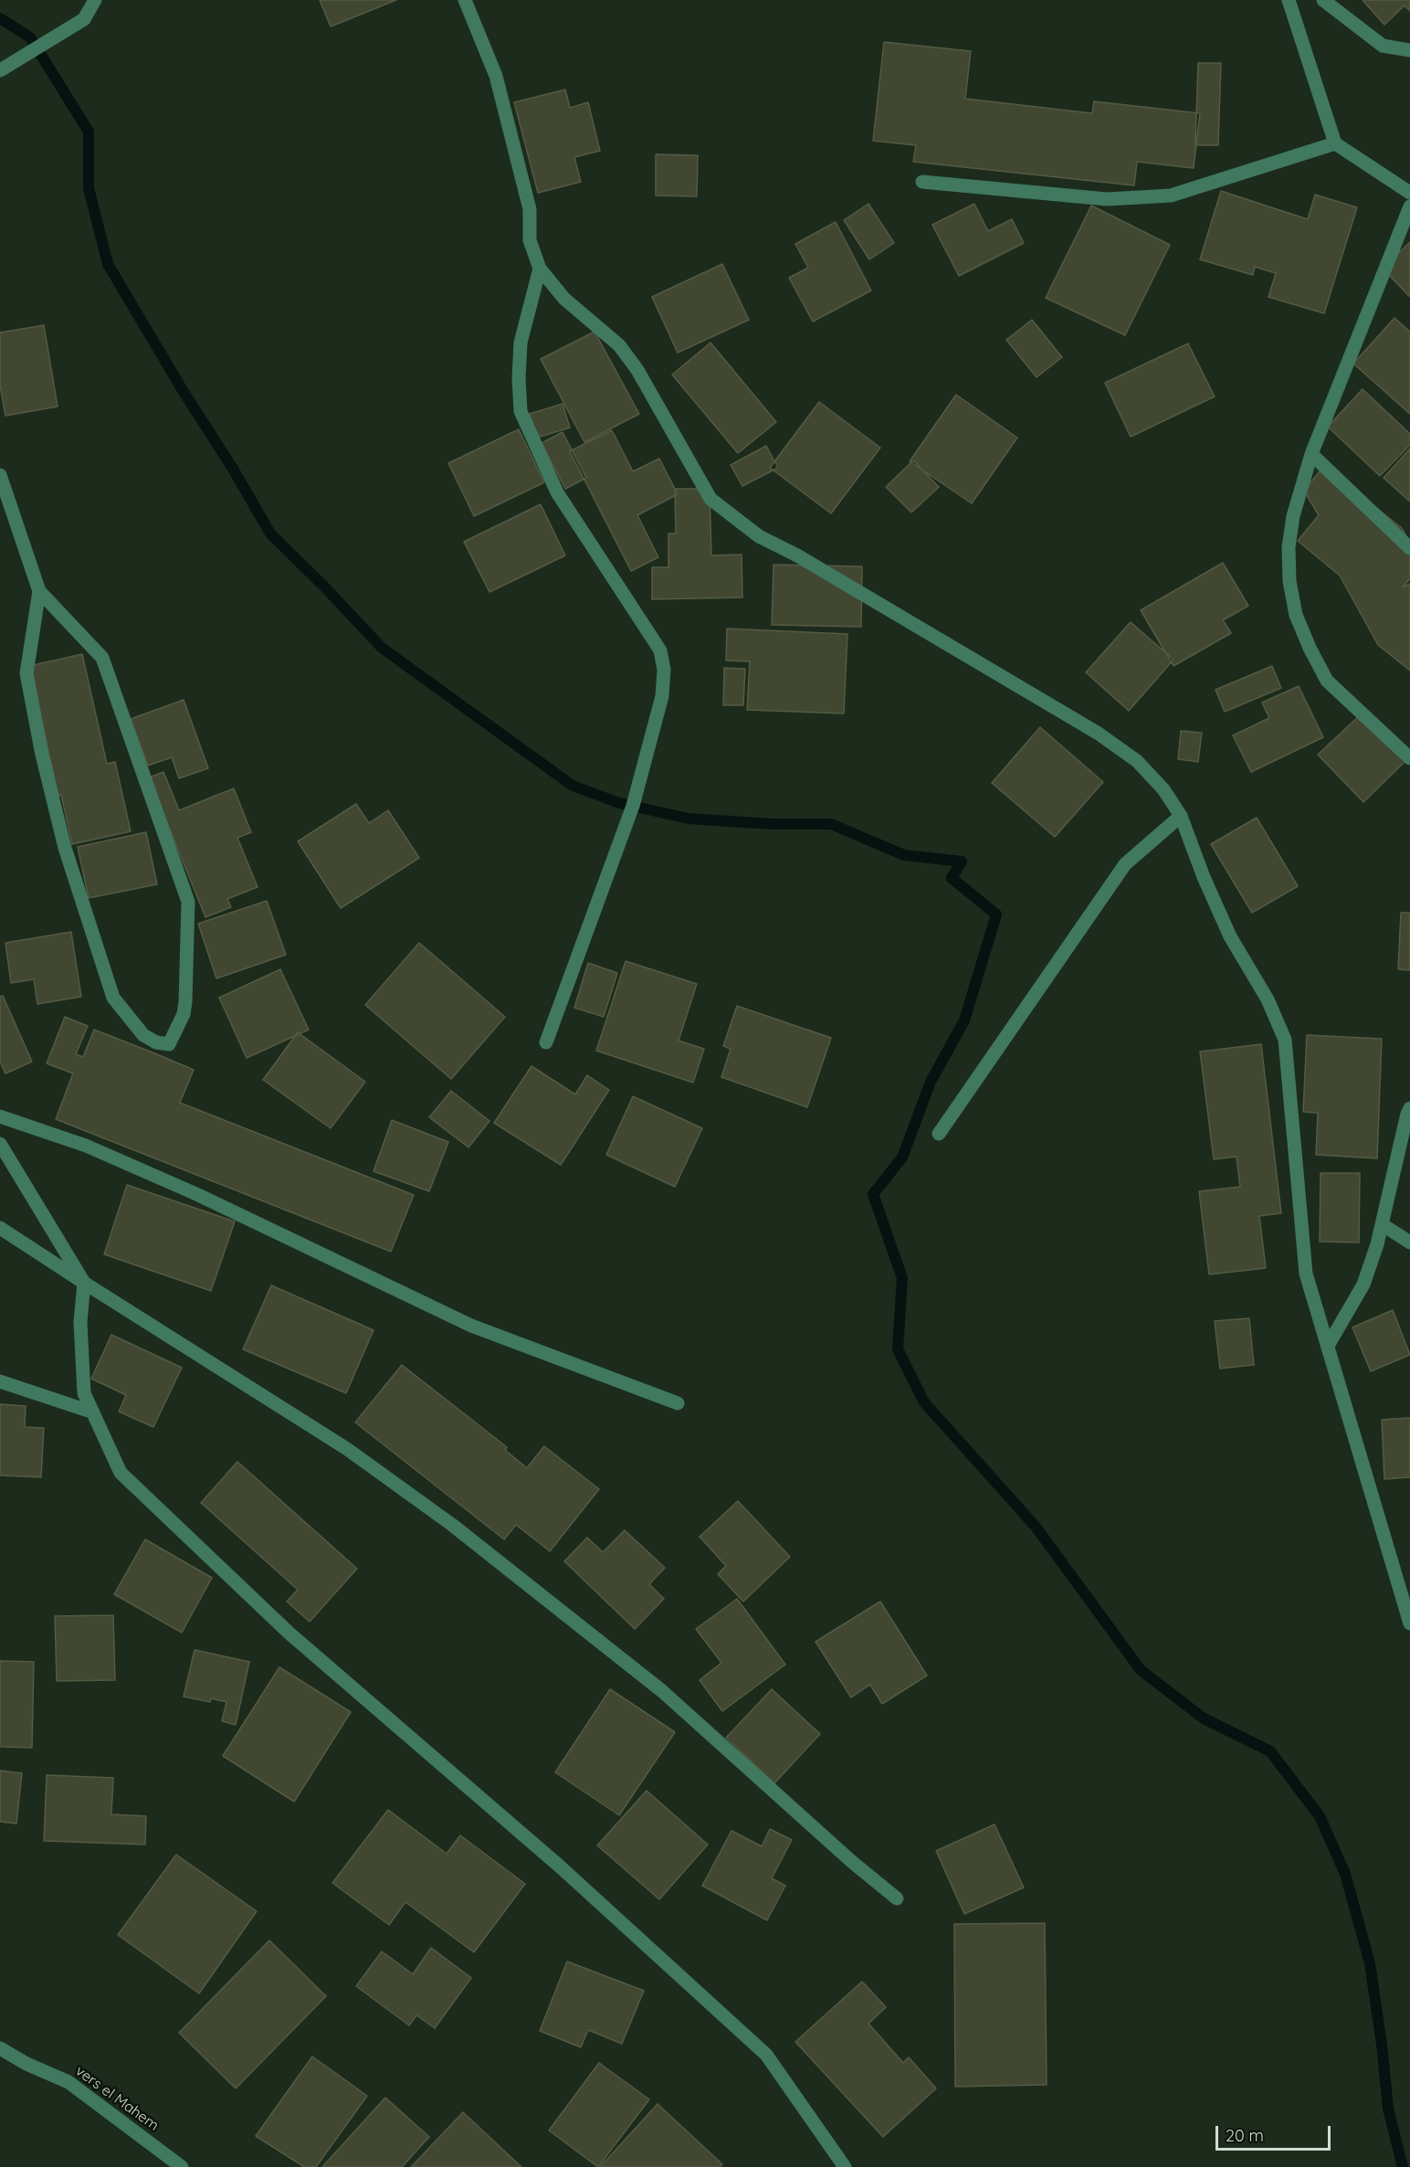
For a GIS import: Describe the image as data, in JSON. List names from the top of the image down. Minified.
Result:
{"streets":{"street":["vers el Mahem"]},"scale_bar":"20 m"}
